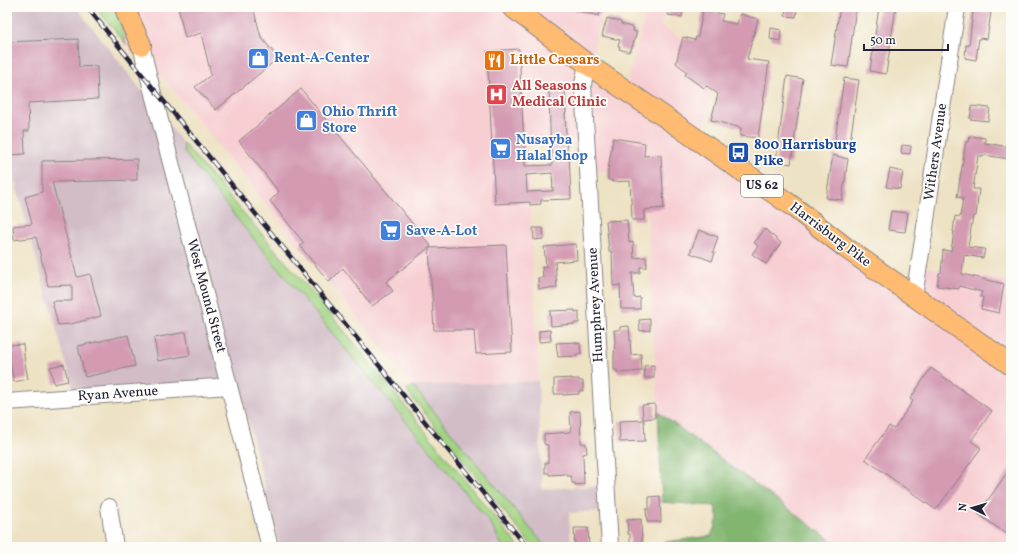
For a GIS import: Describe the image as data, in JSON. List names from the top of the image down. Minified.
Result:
{"streets":{"main road":["US 62","Harrisburg Pike","West Mound Street"],"street":["Withers Avenue","Humphrey Avenue","Ryan Avenue"]},"crossings":[["Withers Avenue","Harrisburg Pike"],["Harrisburg Pike","Humphrey Avenue"],["West Mound Street","Ryan Avenue"]],"places":{"shop":["Rent-A-Center","Ohio Thrift Store"],"restaurant":["Little Caesars"],"hospital":["All Seasons Medical Clinic"],"supermarket":["Nusayba Halal Shop","Save-A-Lot"],"bus stop":["800 Harrisburg Pike"]},"scale_bar":"50 m","north":"left"}
